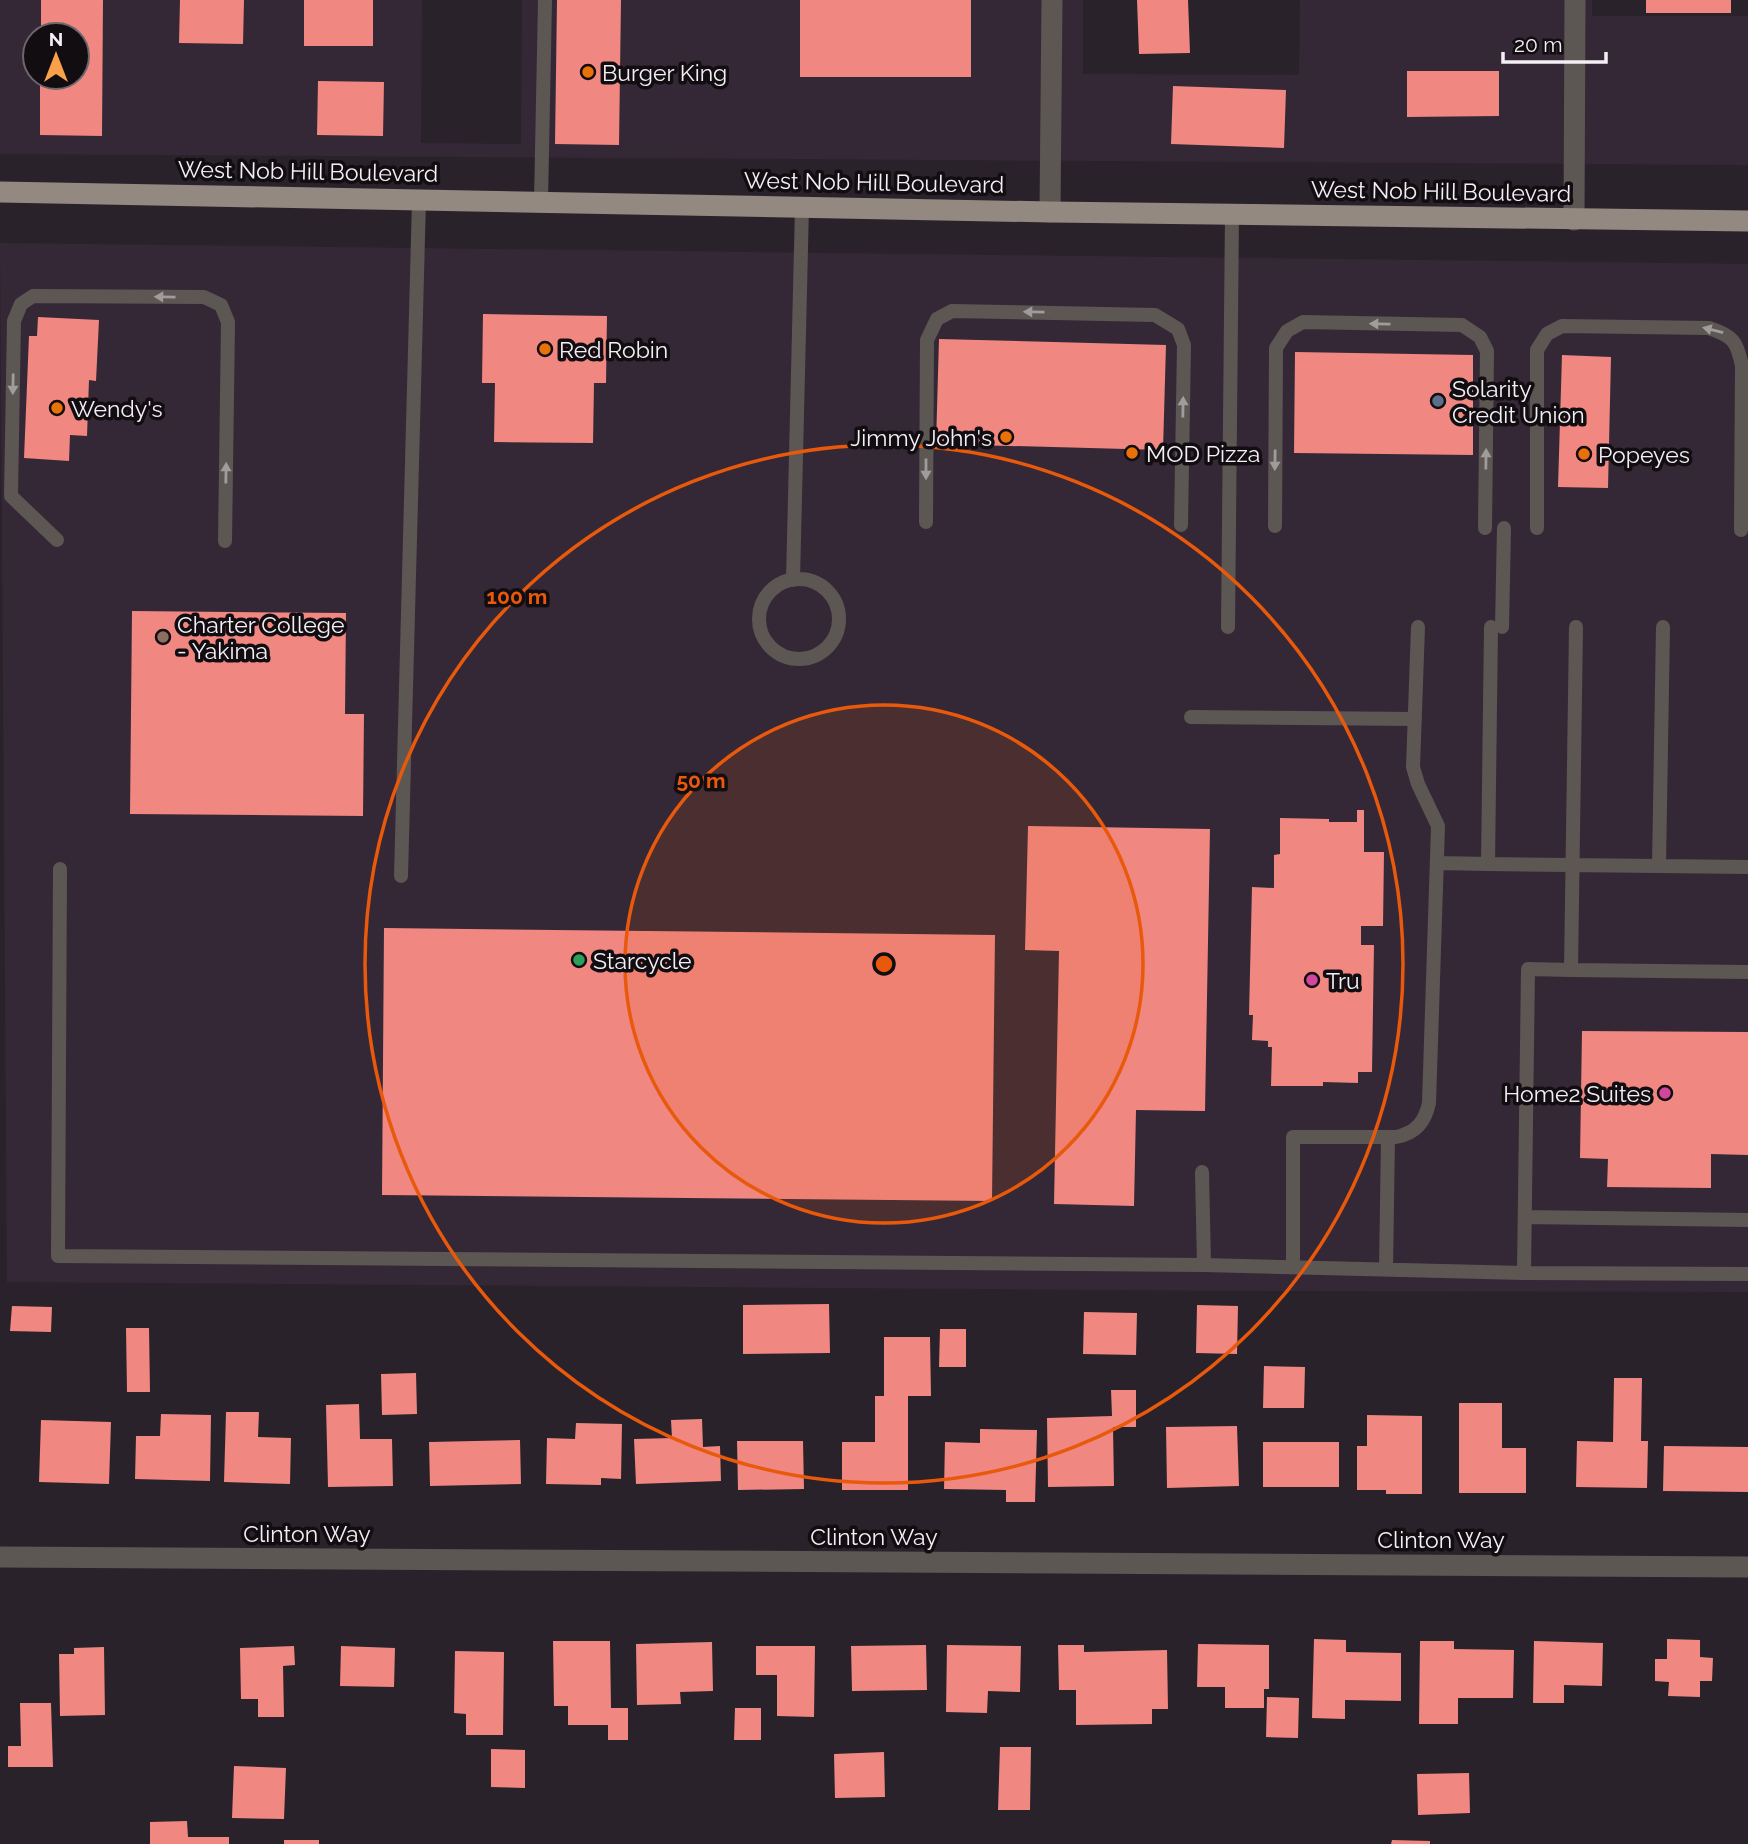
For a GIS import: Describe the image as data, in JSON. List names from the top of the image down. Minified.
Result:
{"streets":{"main road":["West Nob Hill Boulevard"],"street":["Clinton Way"]},"places":["Burger King","Red Robin","Solarity Credit Union","Wendy's","Jimmy John's","MOD Pizza","Popeyes","Charter College - Yakima","Starcycle","Tru","Home2 Suites"],"scale_bar":"20 m","north":"top","rings":["100 m","50 m"]}
